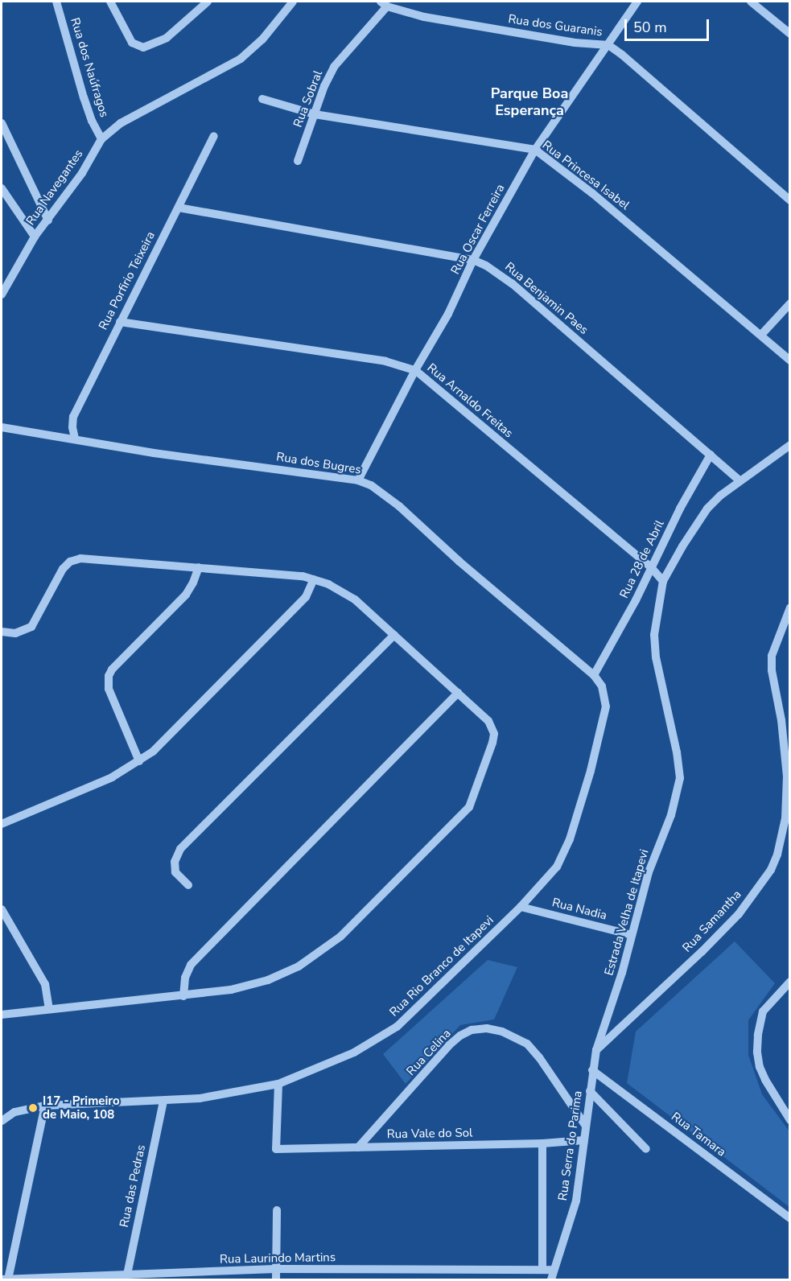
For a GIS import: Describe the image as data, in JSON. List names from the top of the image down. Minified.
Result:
{"streets":{"street":["Rua dos Guaranis","Rua dos Naúfragos","Rua Sobral","Rua Princesa Isabel","Rua Navegantes","Rua Oscar Ferreira","Rua Porfirio Teixeira","Rua Benjamin Paes","Rua Arnaldo Freitas","Rua dos Bugres","Rua 28 de Abril","Rua Nadia","Estrada Velha de Itapevi","Rua Samantha","Rua Rio Branco de Itapevi","Rua Celina","Rua Vale do Sol","Rua Tamara","Rua Serra do Parima","Rua das Pedras","Rua Laurindo Martins"]},"crossings":[["Rua dos Guaranis","Rua Sobral"],["Rua dos Guaranis","Rua Oscar Ferreira"],["Rua dos Naúfragos","Rua Navegantes"],["Rua Sobral","Rua Princesa Isabel"],["Rua Princesa Isabel","Rua Oscar Ferreira"],["Rua Oscar Ferreira","Rua Benjamin Paes"],["Rua Oscar Ferreira","Rua Arnaldo Freitas"],["Rua Oscar Ferreira","Rua dos Bugres"],["Rua Porfirio Teixeira","Rua Benjamin Paes"],["Rua Porfirio Teixeira","Rua Arnaldo Freitas"],["Rua Porfirio Teixeira","Rua dos Bugres"],["Rua Benjamin Paes","Rua 28 de Abril"],["Rua Benjamin Paes","Estrada Velha de Itapevi"],["Rua Arnaldo Freitas","Rua 28 de Abril"],["Rua Arnaldo Freitas","Estrada Velha de Itapevi"],["Rua dos Bugres","Rua 28 de Abril"],["Rua dos Bugres","Rua Rio Branco de Itapevi"],["Rua 28 de Abril","Rua Rio Branco de Itapevi"],["Rua Nadia","Estrada Velha de Itapevi"],["Rua Nadia","Rua Rio Branco de Itapevi"],["Estrada Velha de Itapevi","Rua Samantha"],["Estrada Velha de Itapevi","Rua Tamara"],["Estrada Velha de Itapevi","Rua Serra do Parima"],["Rua Rio Branco de Itapevi","Rua Vale do Sol"],["Rua Rio Branco de Itapevi","Rua das Pedras"],["Rua Celina","Rua Vale do Sol"],["Rua Celina","Rua Serra do Parima"],["Rua Vale do Sol","Rua Serra do Parima"],["Rua Tamara","Rua Serra do Parima"],["Rua Serra do Parima","Rua Laurindo Martins"],["Rua das Pedras","Rua Laurindo Martins"]],"districts":["Parque Boa Esperança"],"places":["I17 - Primeiro de Maio, 108"],"scale_bar":"50 m"}
